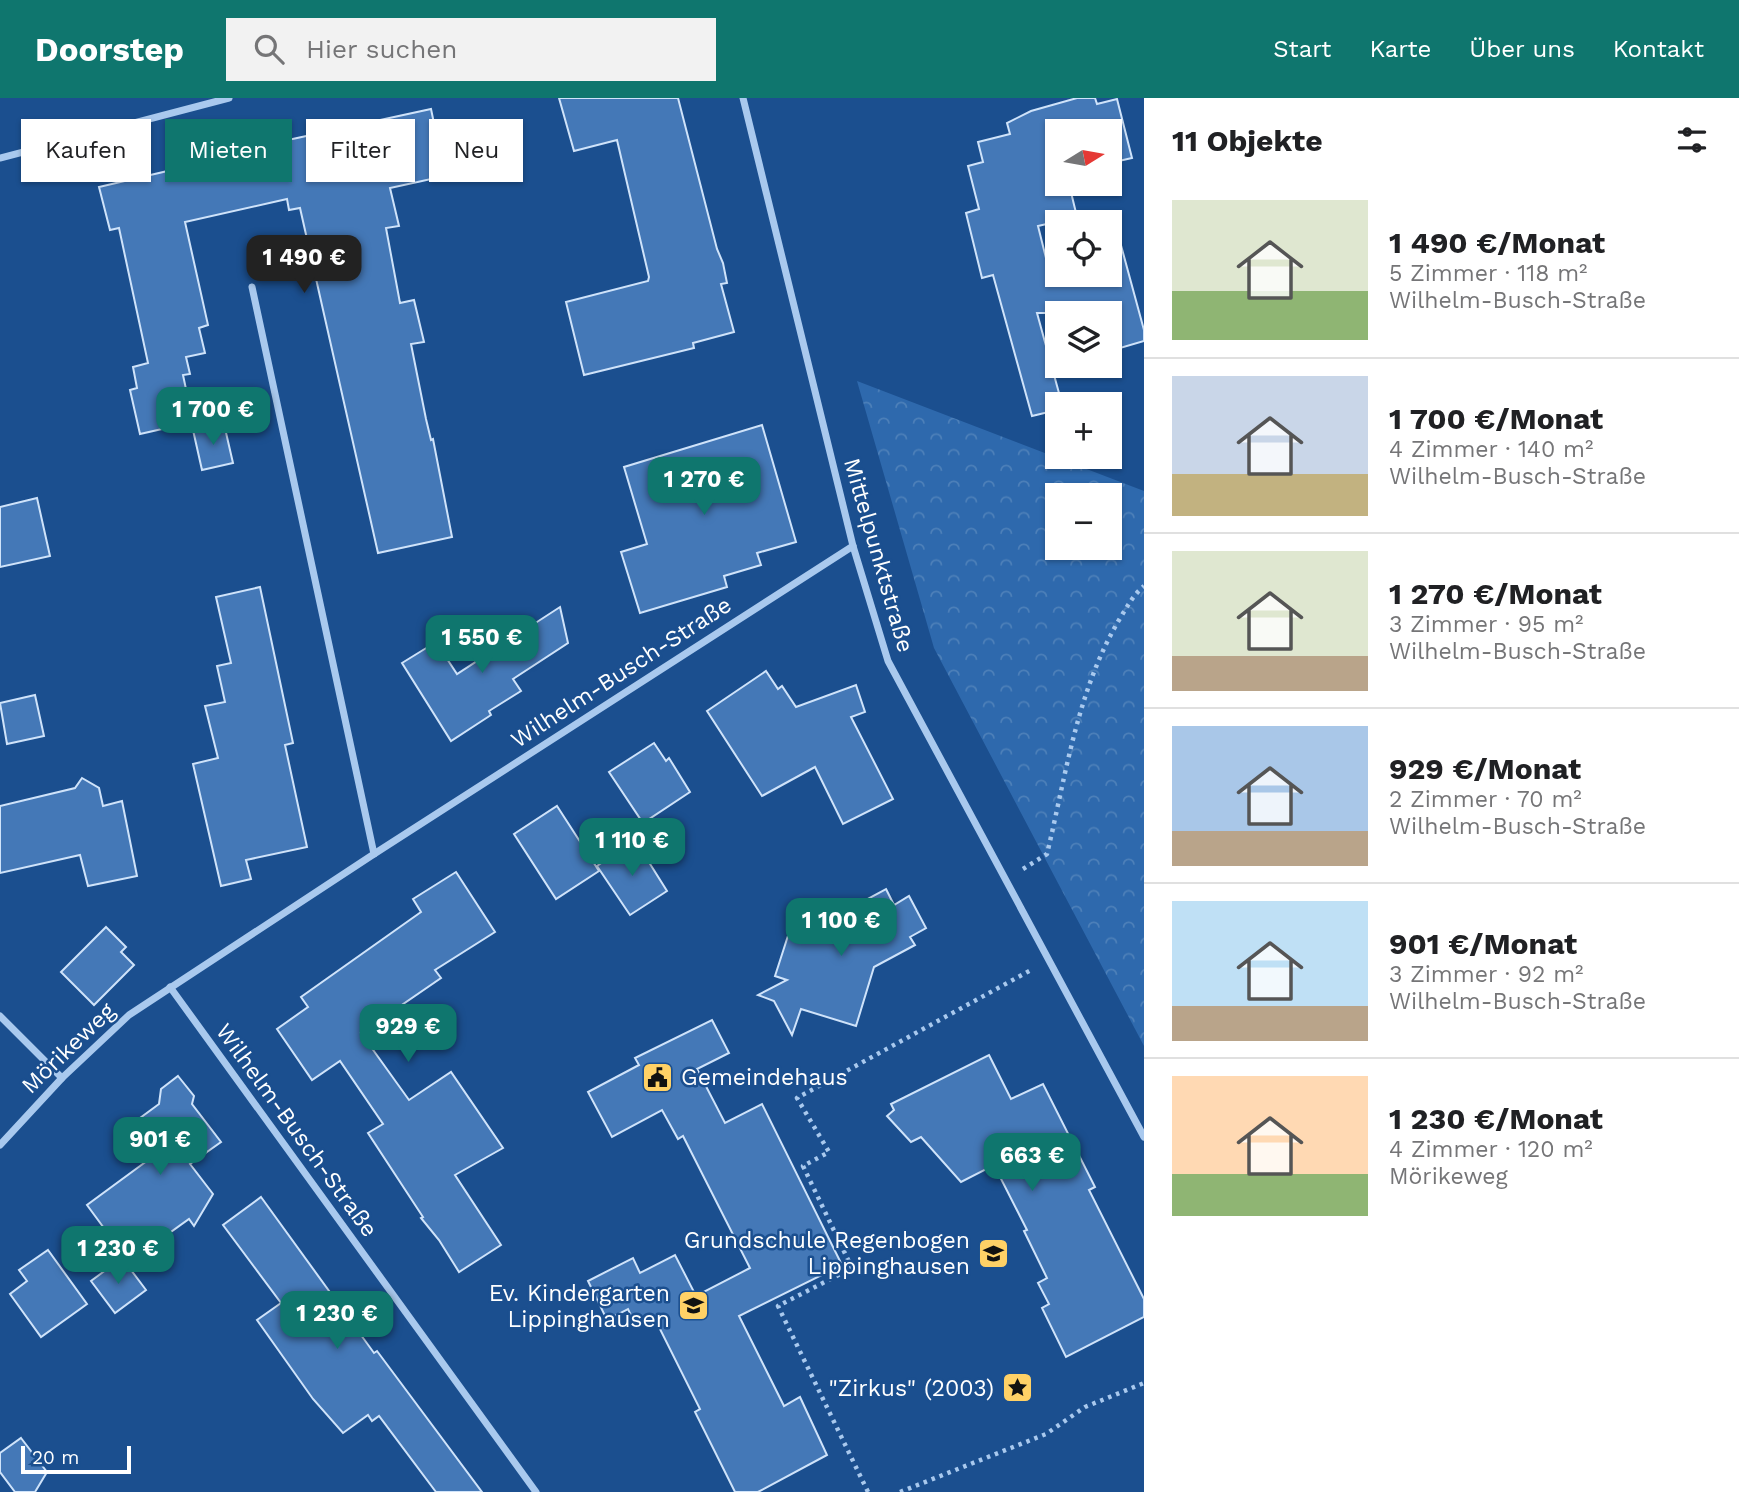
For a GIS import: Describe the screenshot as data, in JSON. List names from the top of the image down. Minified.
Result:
{"streets":{"street":["Mittelpunktstraße","Wilhelm-Busch-Straße","Mörikeweg"]},"crossings":[["Mittelpunktstraße","Wilhelm-Busch-Straße"],["Wilhelm-Busch-Straße","Mörikeweg"]],"places":{"public building":["Gemeindehaus"],"school or university":["Grundschule Regenbogen Lippinghausen","Ev. Kindergarten Lippinghausen"],"place":["\"Zirkus\" (2003)"]},"scale_bar":"20 m","north":"right","page":{"header":"Doorstep","search":"Hier suchen","nav":["Start","Karte","Über uns","Kontakt"],"heading":"11 Objekte","map_buttons":["+","−"],"chip":["Kaufen","Mieten","Filter","Neu"],"list":[{"name":"1 490 €/Monat","note":"5 Zimmer · 118 m² · Wilhelm-Busch-Straße"},{"name":"1 700 €/Monat","note":"4 Zimmer · 140 m² · Wilhelm-Busch-Straße"},{"name":"1 270 €/Monat","note":"3 Zimmer · 95 m² · Wilhelm-Busch-Straße"},{"name":"929 €/Monat","note":"2 Zimmer · 70 m² · Wilhelm-Busch-Straße"},{"name":"901 €/Monat","note":"3 Zimmer · 92 m² · Wilhelm-Busch-Straße"},{"name":"1 230 €/Monat","note":"4 Zimmer · 120 m² · Mörikeweg"}],"price":["1 490 €","1 700 €","1 270 €","1 550 €","1 110 €","1 100 €","929 €","901 €","663 €","1 230 €","1 230 €"],"scale":"20 m"}}
